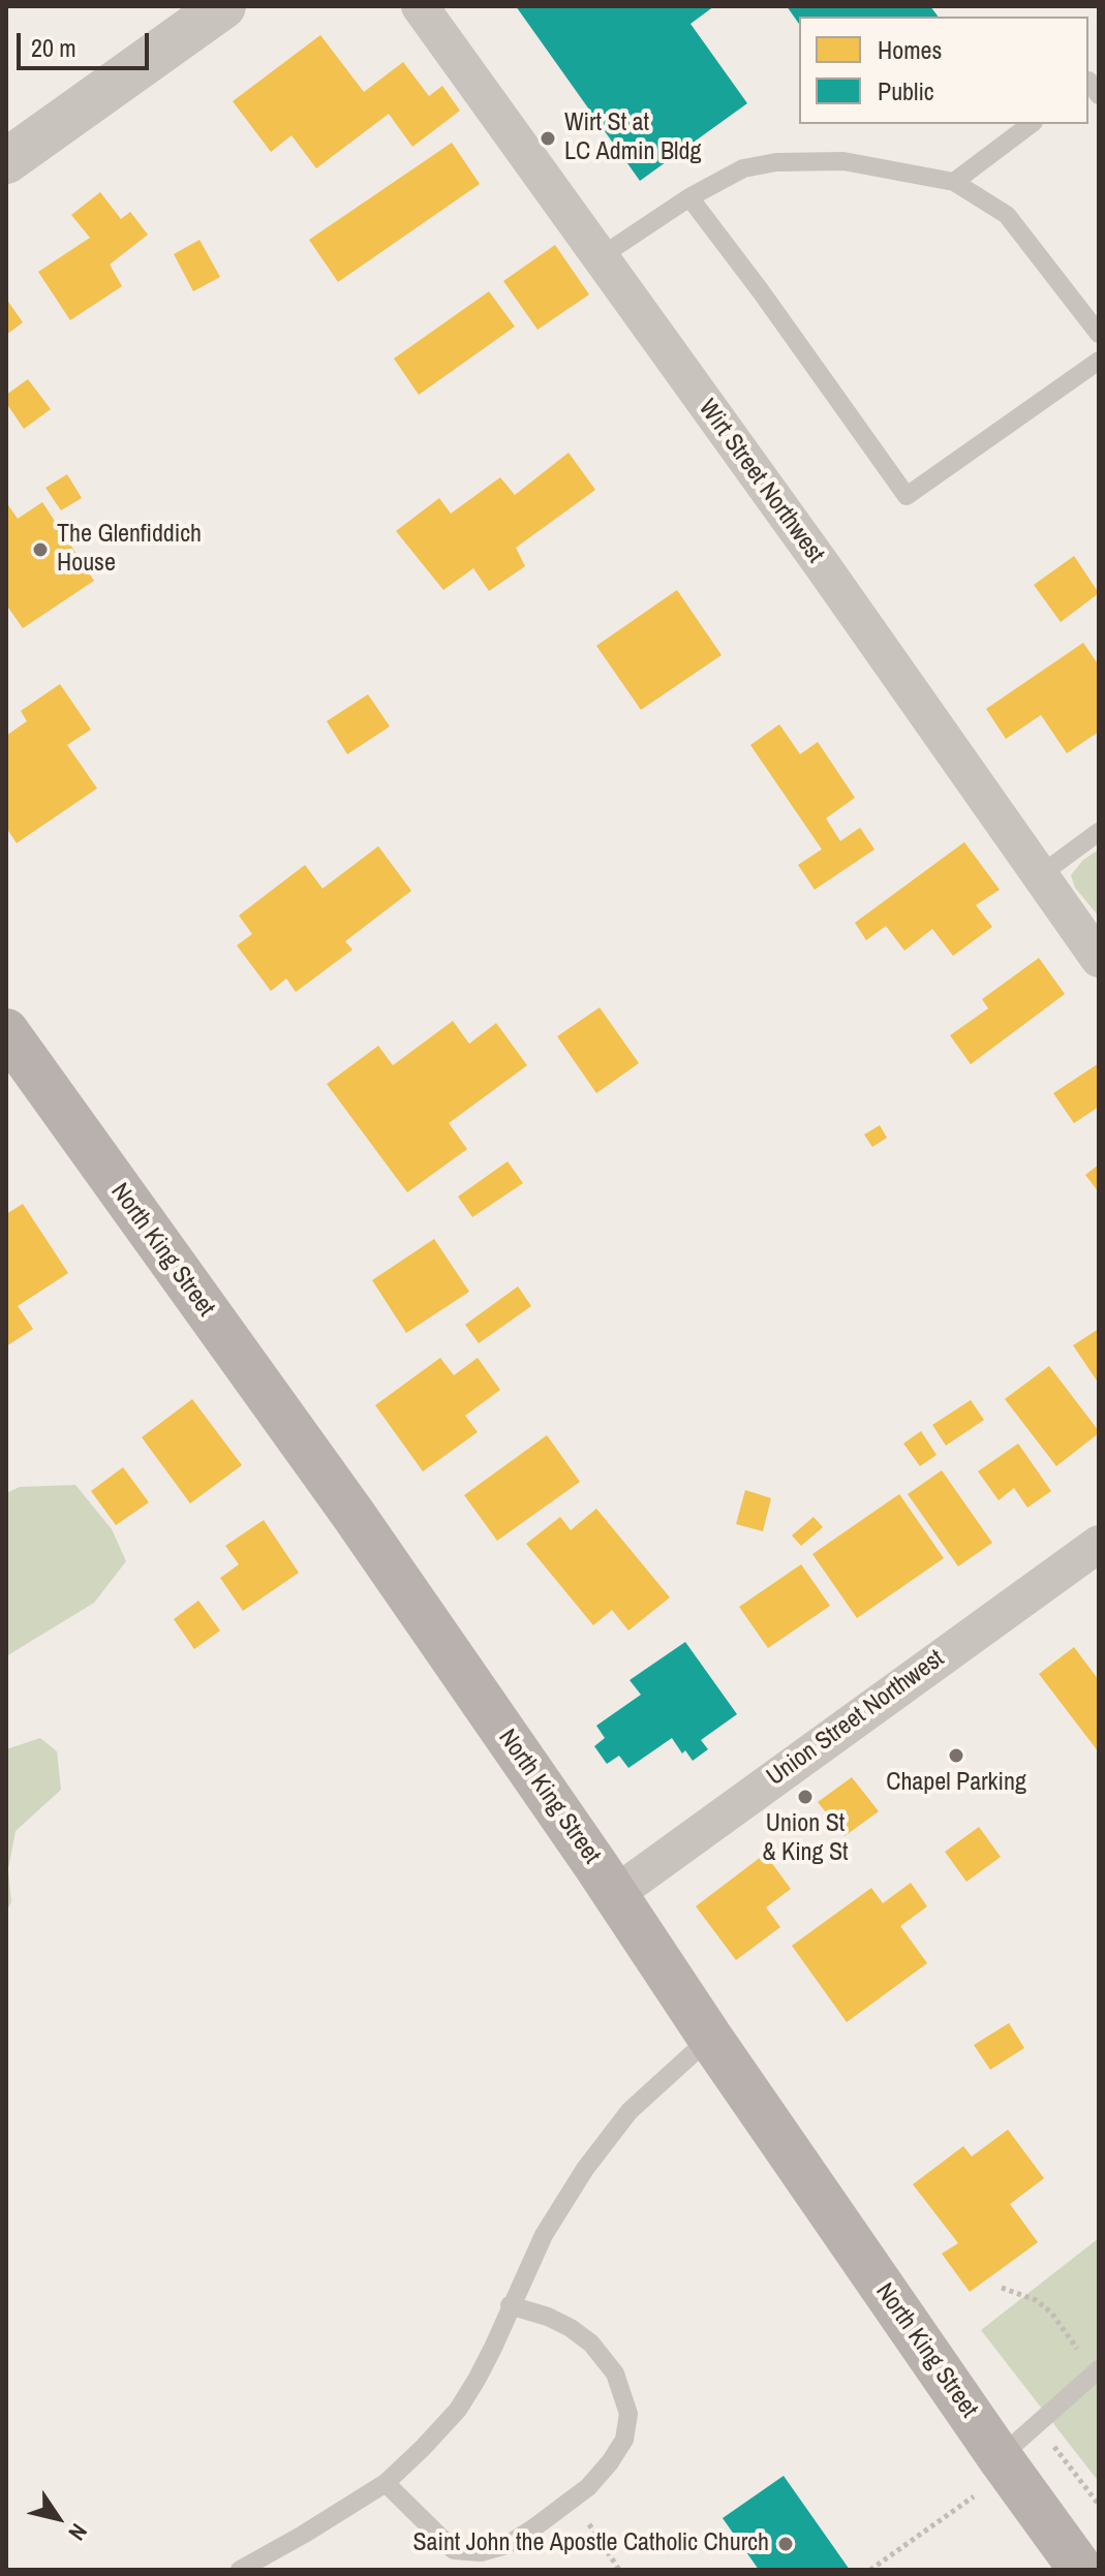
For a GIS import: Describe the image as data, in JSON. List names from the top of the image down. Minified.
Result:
{"streets":{"main road":["North King Street"],"street":["Wirt Street Northwest","Union Street Northwest"]},"crossings":[["North King Street","Union Street Northwest"]],"places":["Wirt St at LC Admin Bldg","The Glenfiddich House","Chapel Parking","Union St & King St","Saint John the Apostle Catholic Church"],"legend":["Homes","Public"],"scale_bar":"20 m","north":"bottom right"}
